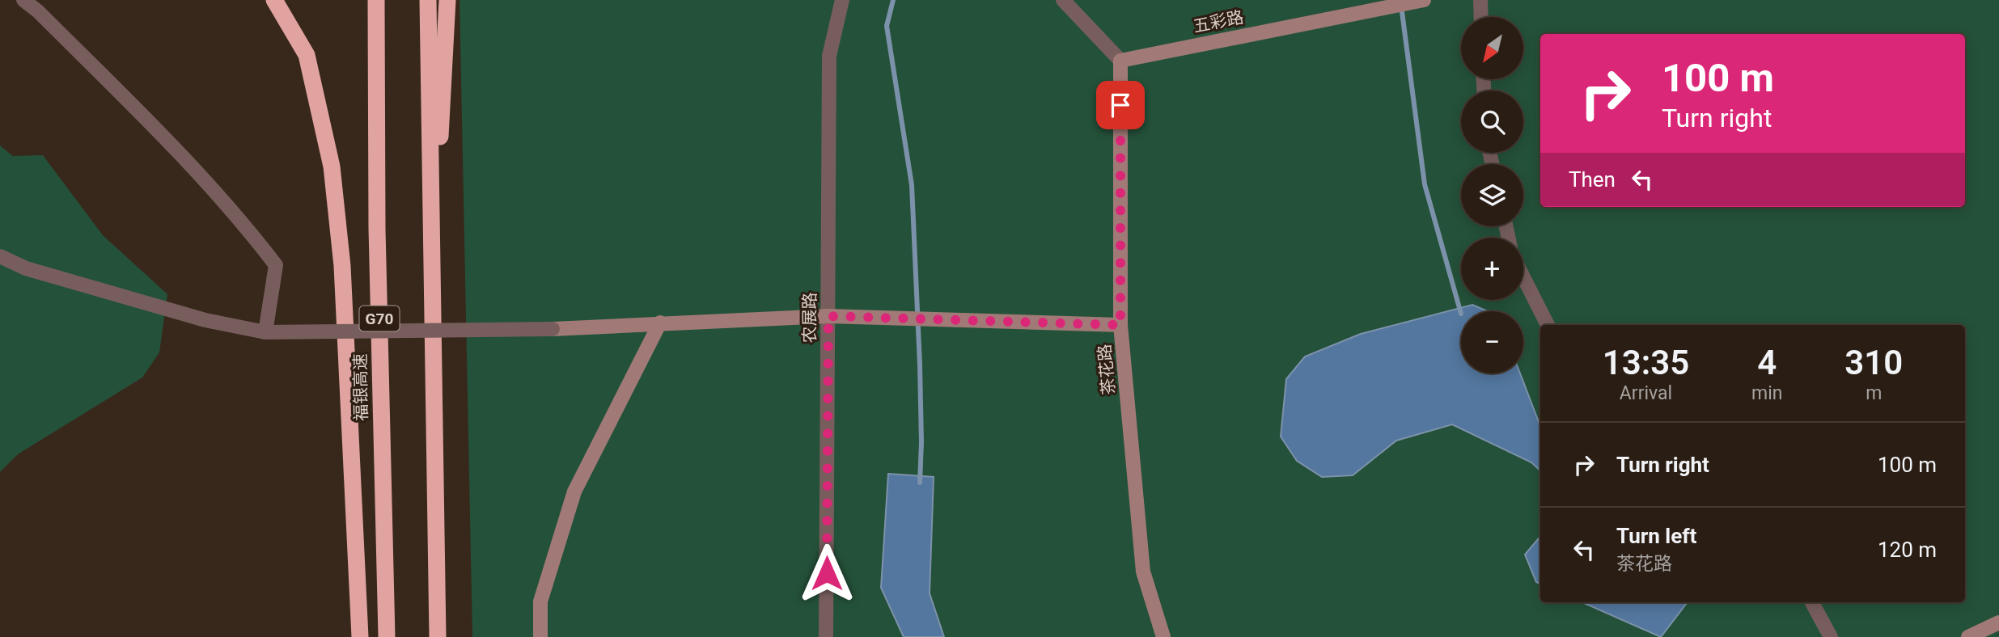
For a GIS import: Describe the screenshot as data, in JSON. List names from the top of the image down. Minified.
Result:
{"streets":{"highway":["G70","福银高速"],"street":["五彩路","农展路","茶花路"]},"crossings":[["五彩路","茶花路"]],"north":"bottom left","page":{"map_buttons":["+","−"],"turn":["100 m","Turn right"],"then":"Then","eta":["13:35","Arrival","4","min","310","m"],"list":[{"name":"Turn right","value":"100 m"},{"name":"Turn left","note":"茶花路","value":"120 m"}]}}
